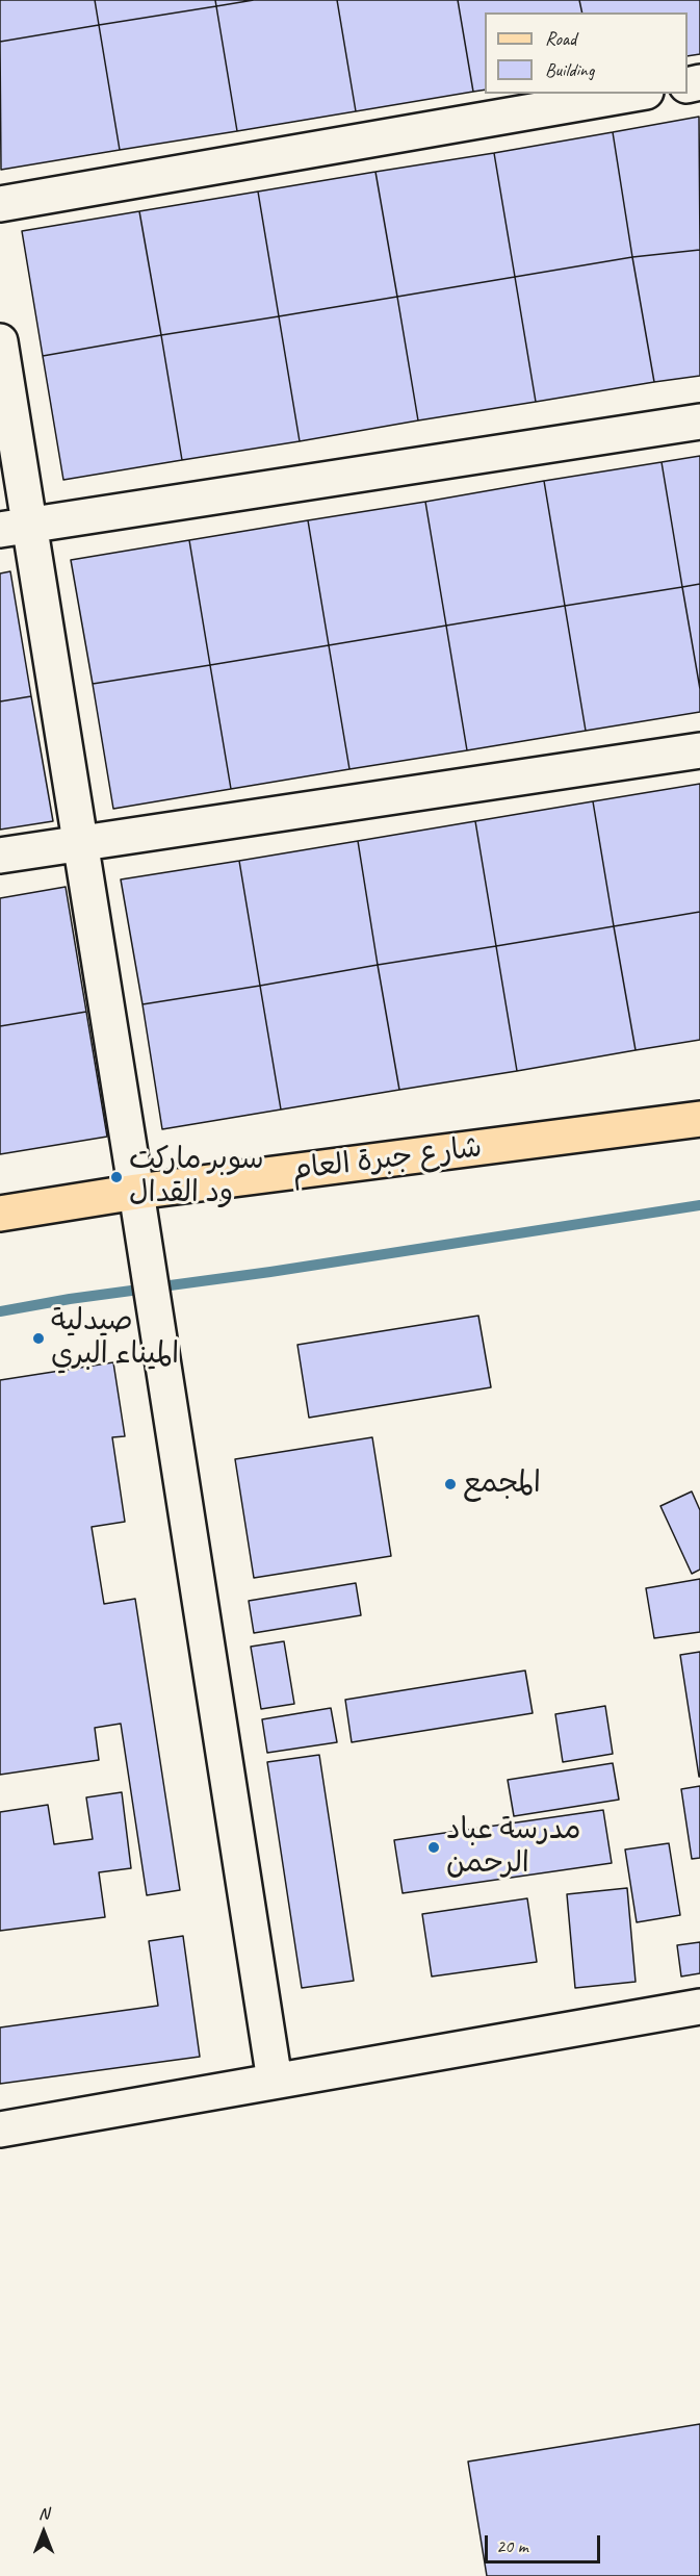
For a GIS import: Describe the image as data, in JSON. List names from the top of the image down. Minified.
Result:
{"streets":{"main road":["شارع جبرة العام"]},"places":["سوبر ماركت ود القدال","صيدلية الميناء البري","المجمع","مدرسة عباد الرحمن"],"legend":["Road","Building"],"scale_bar":"20 m","north":"top"}
